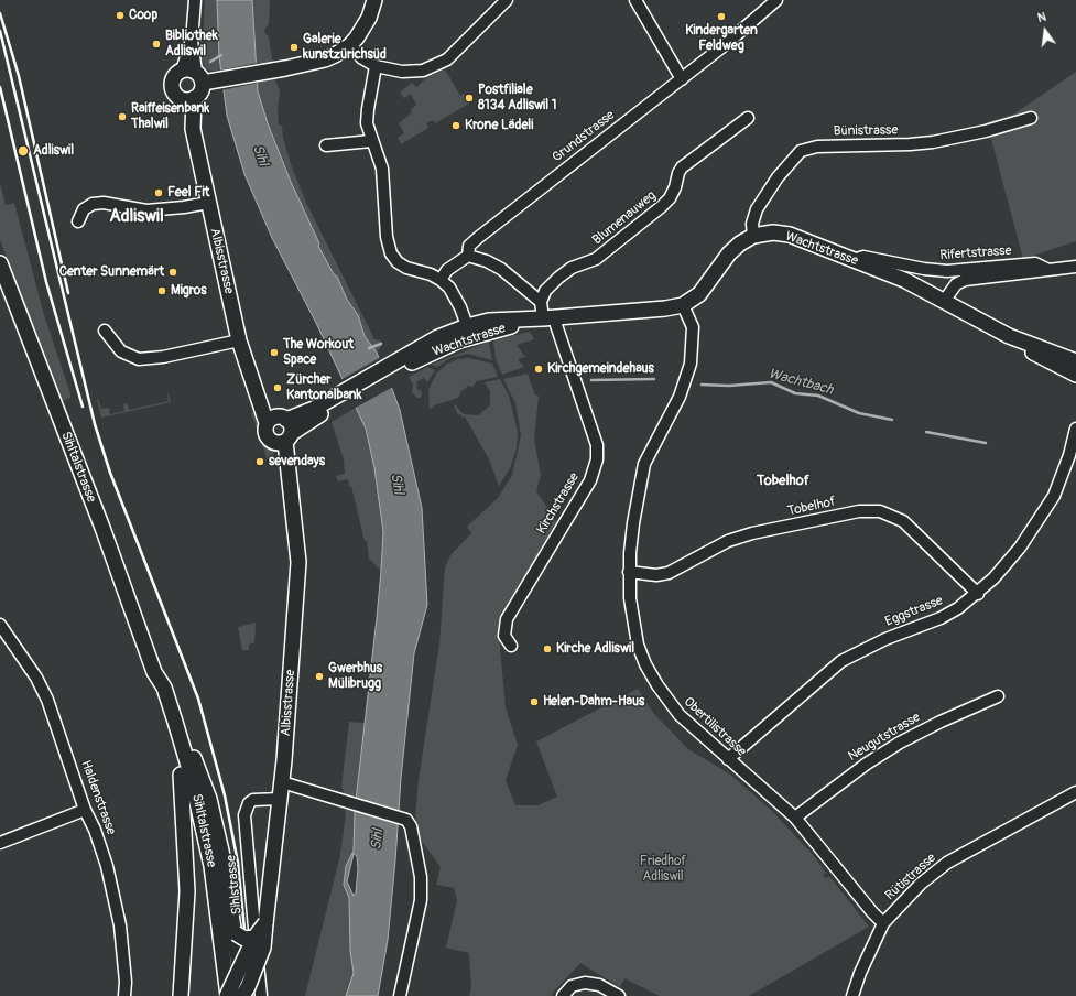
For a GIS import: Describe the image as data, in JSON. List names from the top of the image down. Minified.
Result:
{"streets":{"main road":["Wachtstrasse","Albisstrasse","Sihltalstrasse"],"street":["Bünistrasse","Grundstrasse","Blumenauweg","Rifertstrasse","Kirchstrasse","Tobelhof","Eggstrasse","Obertilistrasse","Neugutstrasse","Haldenstrasse","Rütistrasse","Sihlstrasse"]},"crossings":[["Bünistrasse","Wachtstrasse"],["Wachtstrasse","Rifertstrasse"],["Wachtstrasse","Albisstrasse"],["Wachtstrasse","Kirchstrasse"],["Wachtstrasse","Obertilistrasse"],["Albisstrasse","Sihlstrasse"],["Tobelhof","Eggstrasse"],["Tobelhof","Obertilistrasse"],["Eggstrasse","Obertilistrasse"],["Obertilistrasse","Neugutstrasse"],["Obertilistrasse","Rütistrasse"]],"districts":["Adliswil","Tobelhof"],"water":["Sihl","Wachtbach"],"parks":["Friedhof Adliswil"],"places":["Coop","Kindergarten Feldweg","Bibliothek Adliswil","Galerie kunstzürichsüd","Postfiliale 8134 Adliswil 1","Raiffeisenbank Thalwil","Krone Lädeli","Adliswil","Feel Fit","Center Sunnemärt","Migros","The Workout Space","Kirchgemeindehaus","Zürcher Kantonalbank","sevendays","Kirche Adliswil","Gwerbhus Mülibrugg","Helen-Dahm-Haus"],"north":"top"}
